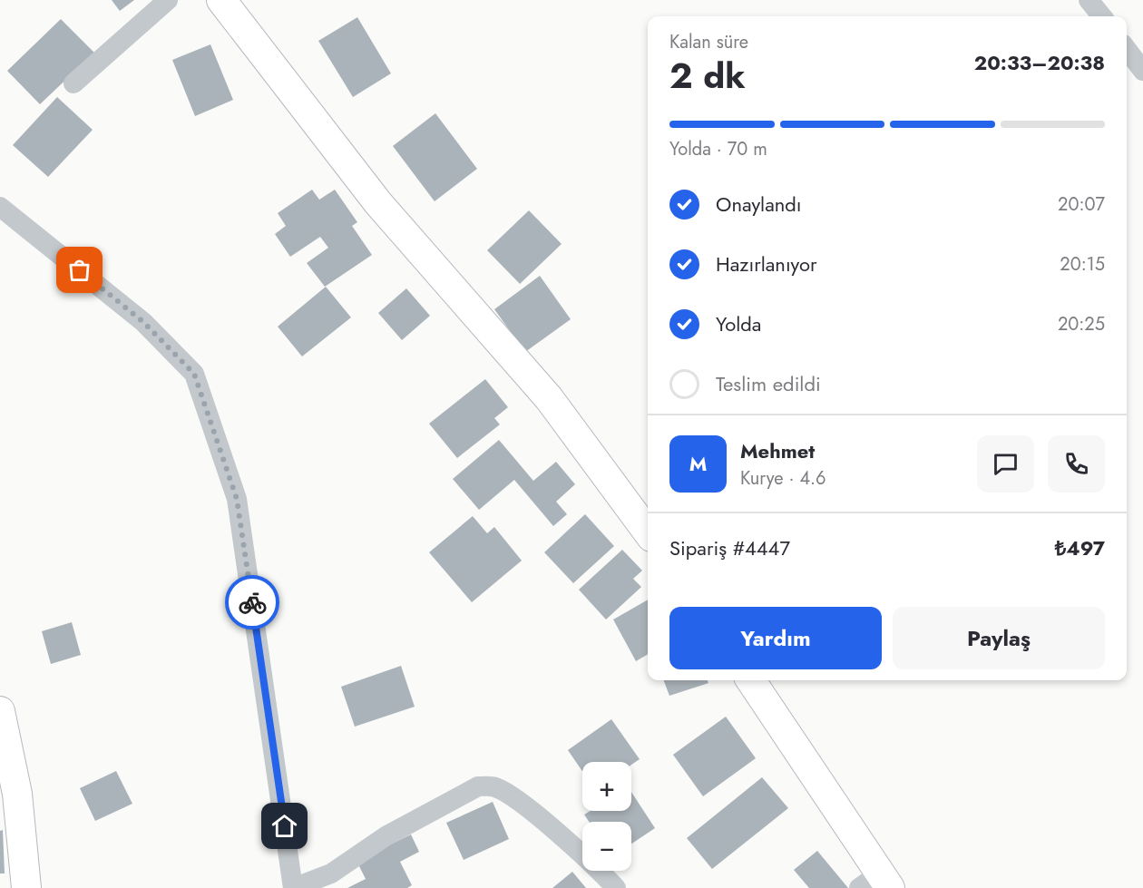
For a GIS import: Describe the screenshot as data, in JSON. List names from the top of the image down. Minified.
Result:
{"page":{"heading":["2 dk","Kalan süre","20:33–20:38"],"panel":["Mehmet","Kurye · 4.6","Sipariş #4447","₺497"],"bar":"Yolda · 70 m","list":[["Onaylandı","20:07"],["Hazırlanıyor","20:15"],["Yolda","20:25"],"Teslim edildi"],"round":"M","buttons":["Yardım","Paylaş"],"map_buttons":["+","−"]}}
